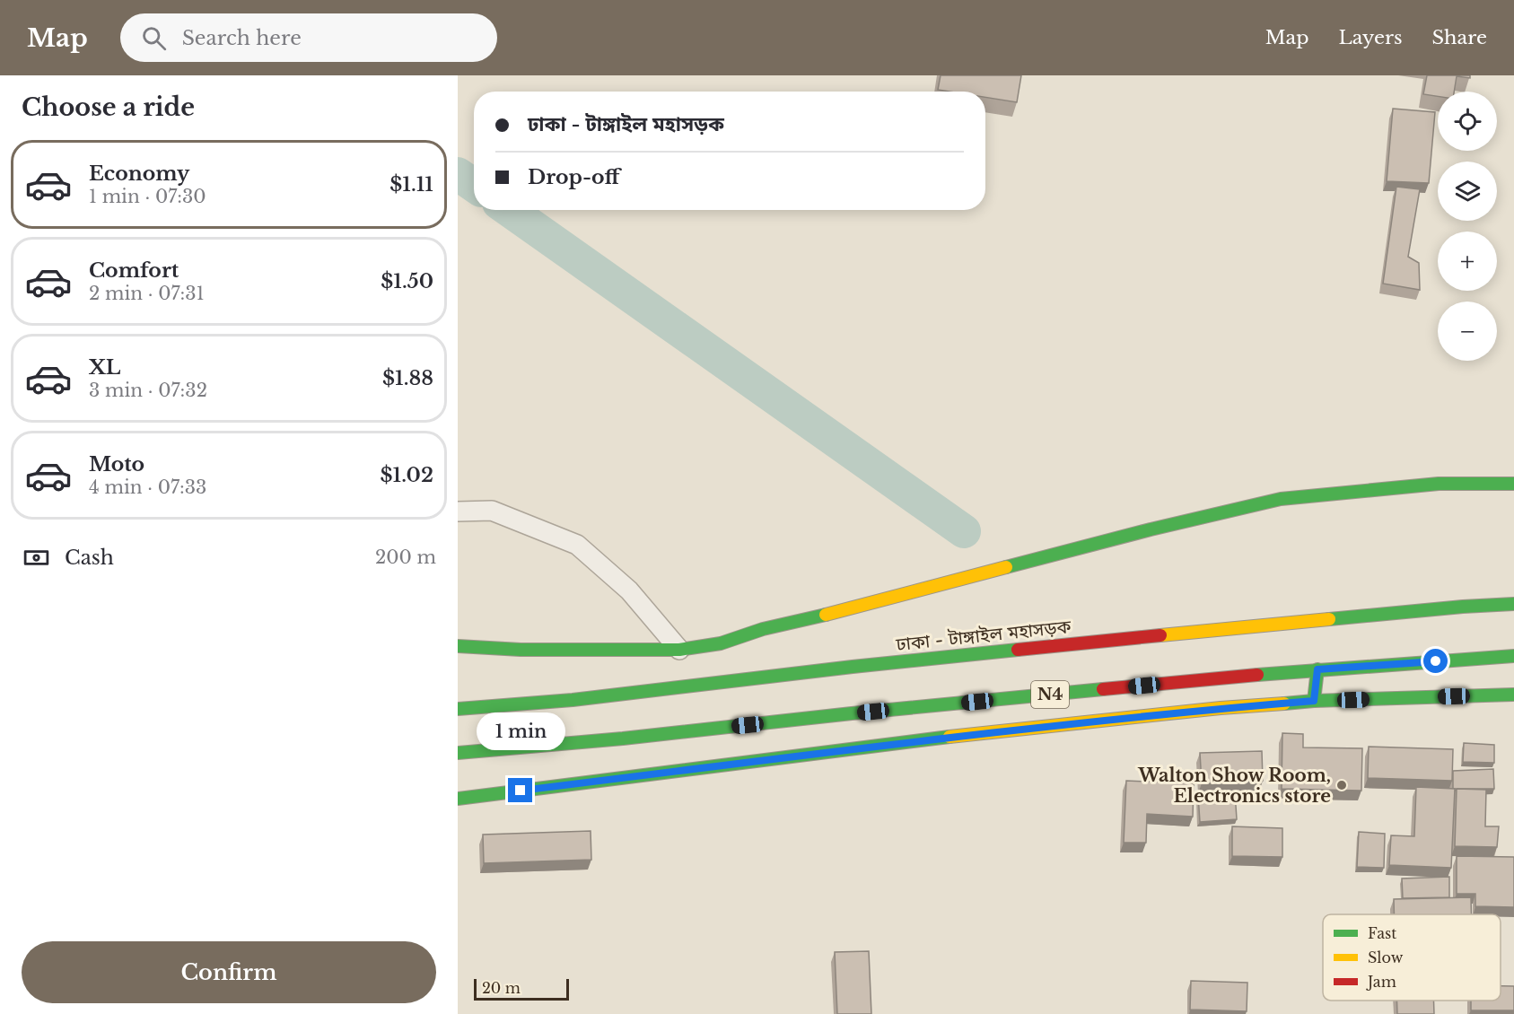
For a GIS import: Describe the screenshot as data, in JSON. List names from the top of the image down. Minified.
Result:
{"streets":{"main road":["ঢাকা - টাঙ্গাইল মহাসড়ক","N4"]},"places":["Walton Show Room, Electronics store"],"legend":["Fast","Slow","Jam"],"scale_bar":"20 m","page":{"header":"Map","search":"Search here","nav":["Map","Layers","Share"],"heading":"Choose a ride","map_buttons":["+","−"],"banner":["ঢাকা - টাঙ্গাইল মহাসড়ক","Drop-off"],"list":[{"name":"Economy","note":"1 min · 07:30","value":"$1.11"},{"name":"Comfort","note":"2 min · 07:31","value":"$1.50"},{"name":"XL","note":"3 min · 07:32","value":"$1.88"},{"name":"Moto","note":"4 min · 07:33","value":"$1.02"}],"pay":["Cash","200 m"],"bubble":"1 min","buttons":"Confirm","scale":"20 m"}}
